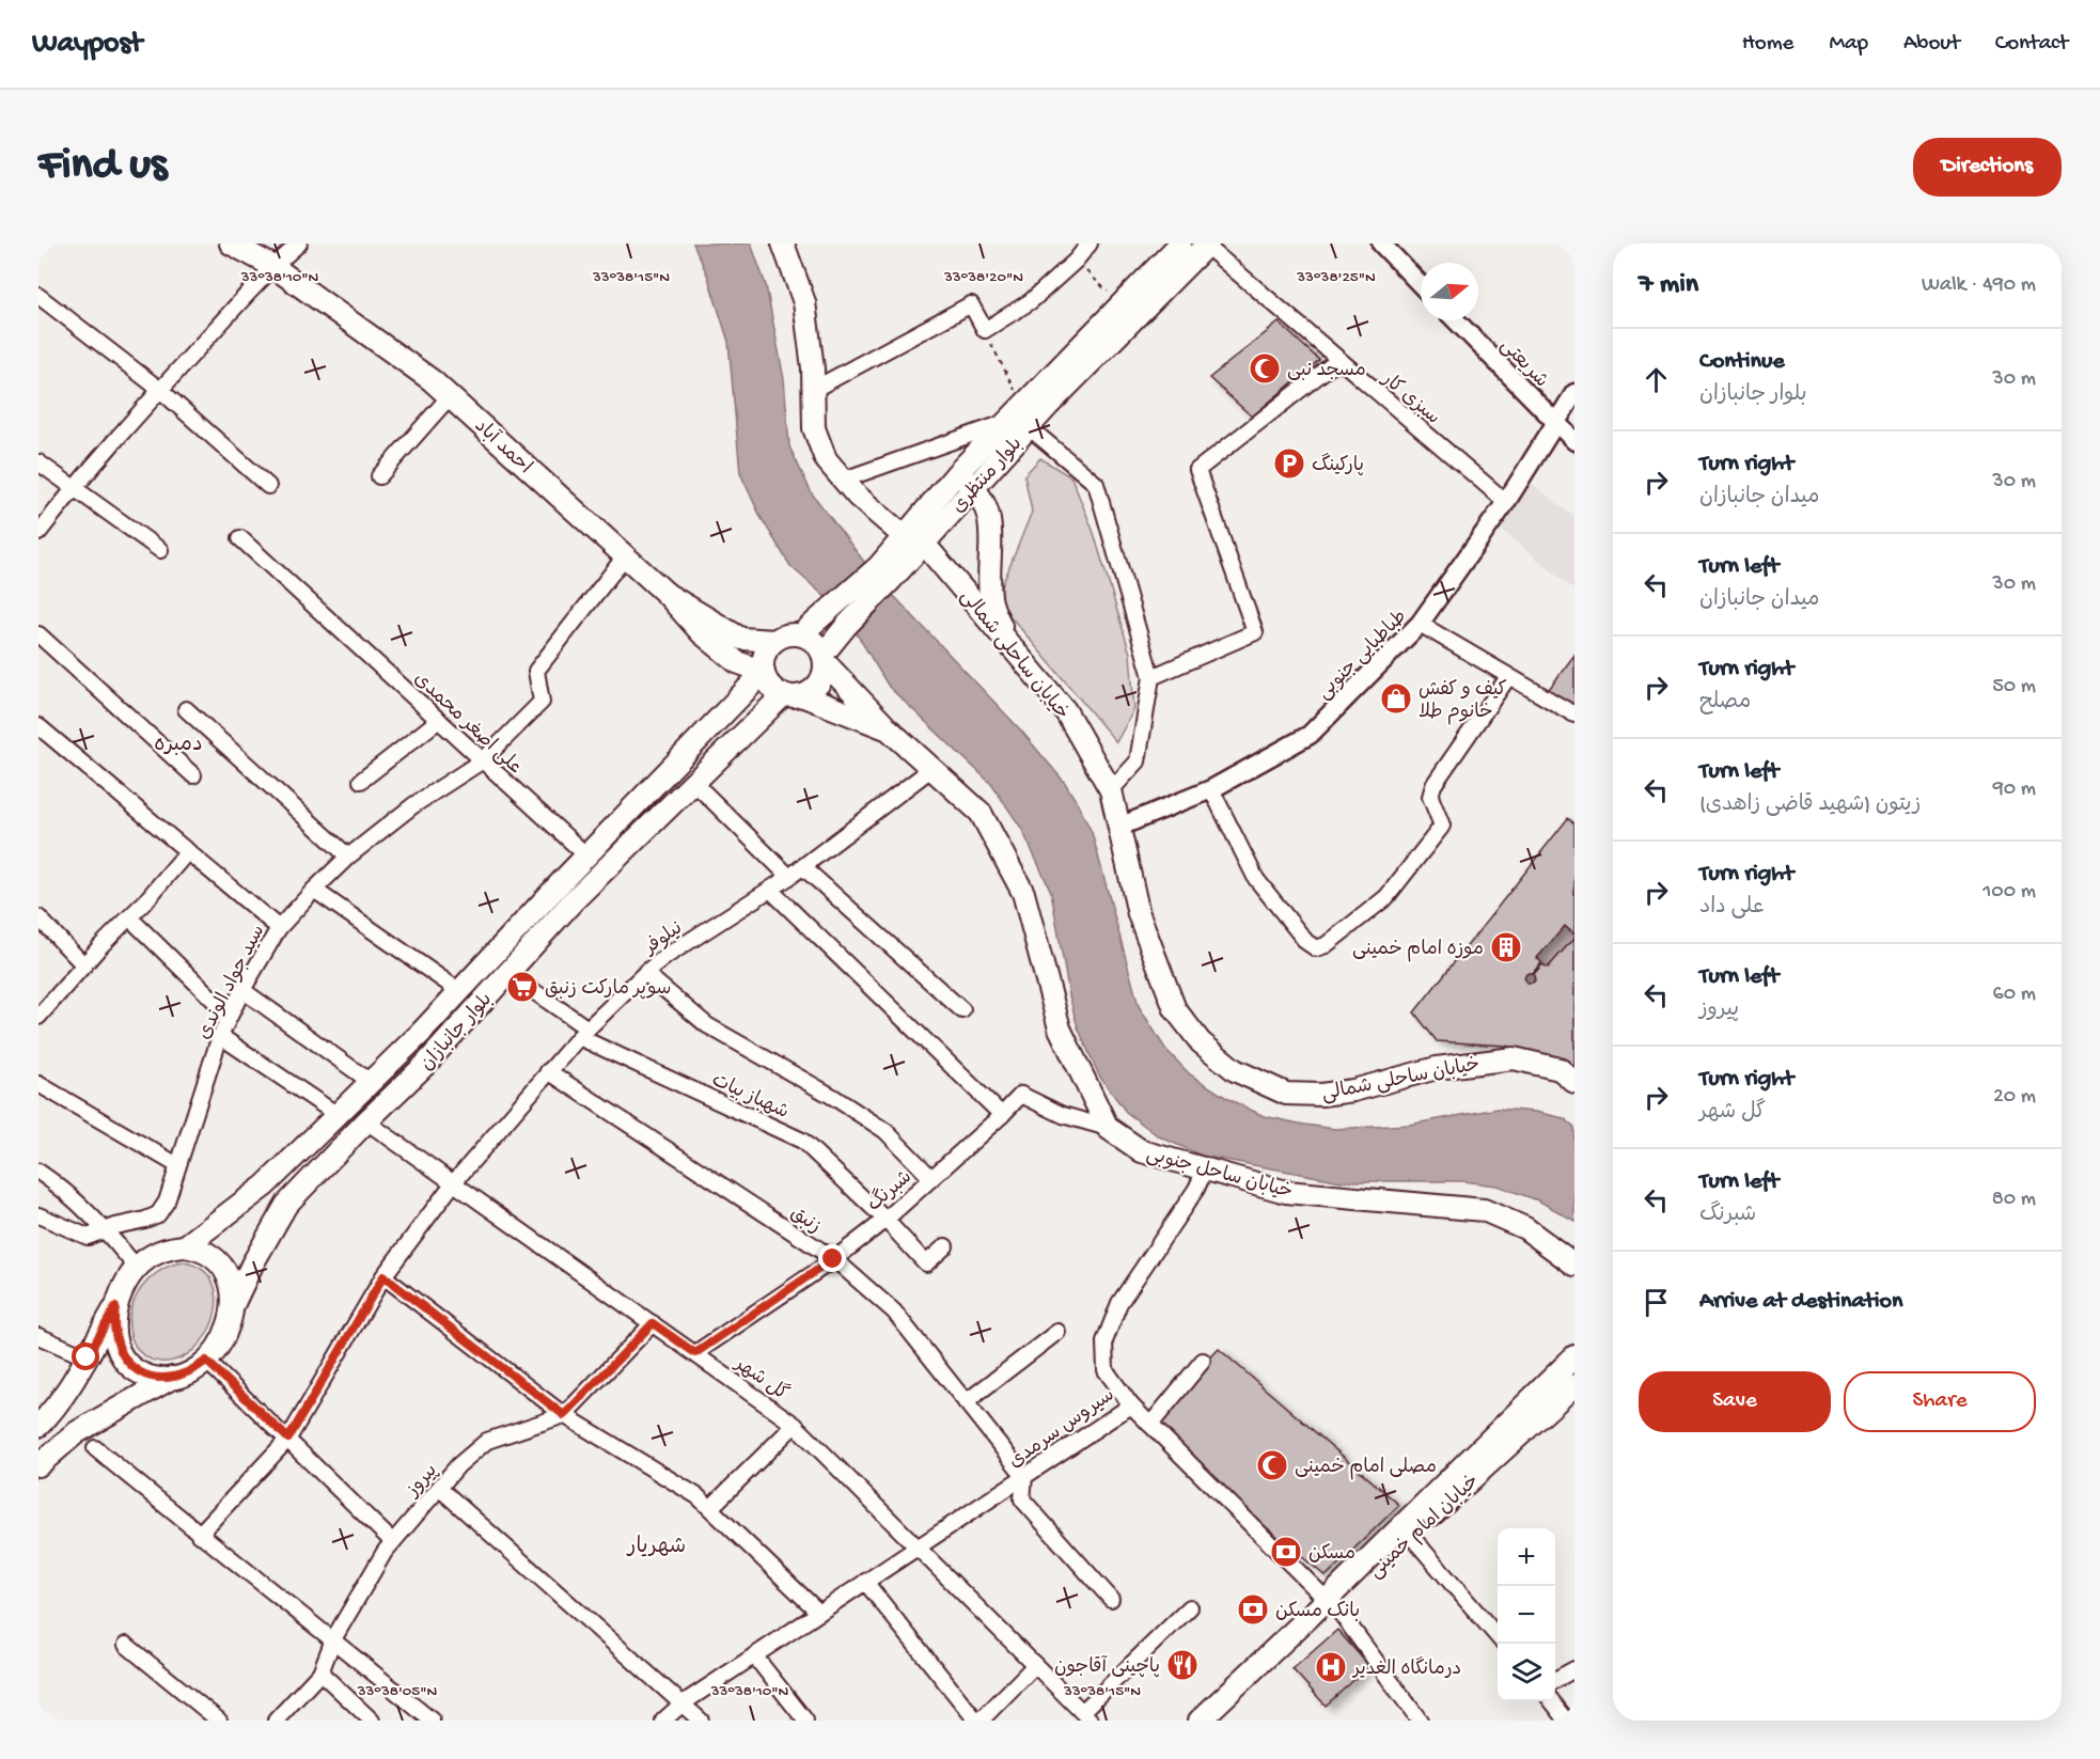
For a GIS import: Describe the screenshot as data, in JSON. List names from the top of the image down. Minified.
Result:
{"streets":{"main road":["احمد آباد","بلوار منتظری","خیابان ساحلی شمالی","بلوار جانبازان","خیابان ساحل جنوبی","خیابان امام خمینی"],"street":["شریعتی","سبزی کار","طباطبایی جنوبی","علی اصغر محمدی","نیلوفر","سید جواد الوندی","شهباز بیات","شبرنگ","زنبق","گل شهر","سیروس سرمدی","پیروز"]},"crossings":[["شریعتی","طباطبایی جنوبی"],["سبزی کار","بلوار منتظری"],["سبزی کار","طباطبایی جنوبی"],["احمد آباد","بلوار منتظری"],["احمد آباد","سید جواد الوندی"],["احمد آباد","بلوار جانبازان"],["احمد آباد","خیابان ساحل جنوبی"],["بلوار منتظری","خیابان ساحلی شمالی"],["بلوار منتظری","بلوار جانبازان"],["بلوار منتظری","خیابان ساحل جنوبی"],["خیابان ساحلی شمالی","طباطبایی جنوبی"],["علی اصغر محمدی","سید جواد الوندی"],["علی اصغر محمدی","بلوار جانبازان"],["نیلوفر","شهباز بیات"],["نیلوفر","خیابان ساحل جنوبی"],["نیلوفر","زنبق"],["نیلوفر","گل شهر"],["بلوار جانبازان","شهباز بیات"],["بلوار جانبازان","خیابان ساحل جنوبی"],["بلوار جانبازان","گل شهر"],["شهباز بیات","شبرنگ"],["خیابان ساحل جنوبی","شبرنگ"],["خیابان ساحل جنوبی","سیروس سرمدی"],["شبرنگ","زنبق"],["شبرنگ","گل شهر"],["زنبق","سیروس سرمدی"],["گل شهر","سیروس سرمدی"],["گل شهر","پیروز"]],"districts":["دمبره","شهریار"],"places":{"mosque":["مسجد نبی","مصلی امام خمینی"],"parking":["پارکینگ"],"shop":["کیف و کفش خانوم طلا"],"building":["موزه امام خمینی"],"supermarket":["سوپر مارکت زنبق"],"bank":["مسکن","بانک مسکن"],"restaurant":["پاچینی آقاجون"],"hospital":["درمانگاه الغدیر"]},"north":"right","page":{"header":"Waypost","nav":["Home","Map","About","Contact"],"buttons":["Directions",["Save","Share"]],"title":"Find us","heading":["7 min","Walk · 490 m"],"list":[["Continue","بلوار جانبازان","30 m"],["Turn right","میدان جانبازان","30 m"],["Turn left","میدان جانبازان","30 m"],["Turn right","مصلح","50 m"],["Turn left","زیتون (شهید قاضی زاهدی)","90 m"],["Turn right","علی داد","100 m"],["Turn left","پیروز","60 m"],["Turn right","گل شهر","20 m"],["Turn left","شبرنگ","80 m"],"Arrive at destination"],"map_buttons":["+","−"]},"coordinates":["33°38'10\"N","33°38'15\"N","33°38'20\"N","33°38'25\"N","33°38'05\"N"]}
